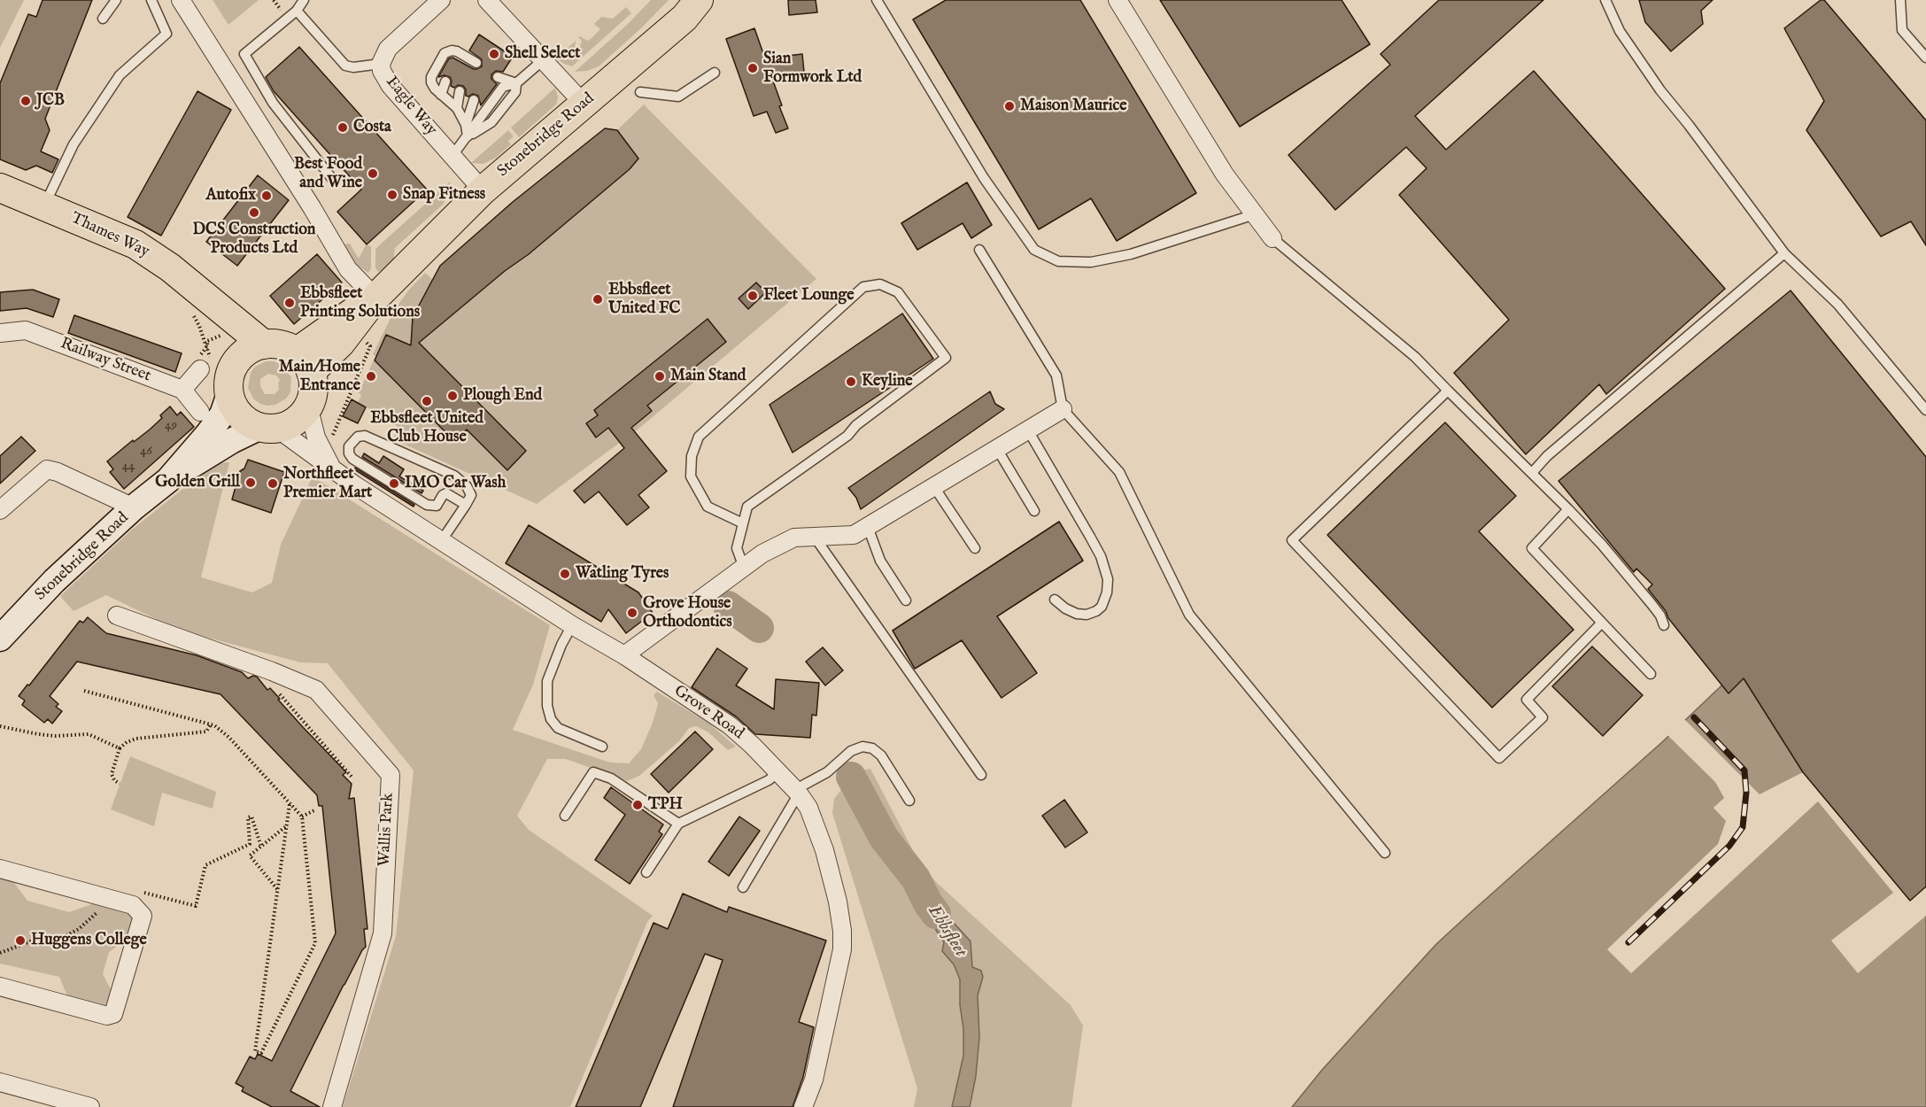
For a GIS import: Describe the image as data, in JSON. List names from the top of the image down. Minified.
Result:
{"streets":{"main road":["Stonebridge Road","Thames Way"],"street":["Eagle Way","Railway Street","Grove Road","Wallis Park"]},"crossings":[["Eagle Way","Stonebridge Road"],["Stonebridge Road","Thames Way"],["Stonebridge Road","Grove Road"],["Thames Way","Grove Road"]],"water":["Ebbsfleet"],"places":["Shell Select","Sian Formwork Ltd","JCB","Maison Maurice","Costa","Best Food and Wine","Snap Fitness","Autofix","DCS Construction Products Ltd","Fleet Lounge","Ebbsfleet United FC","Ebbsfleet Printing Solutions","Main/Home Entrance","Main Stand","Keyline","Plough End","Ebbsfleet United Club House","Golden Grill","Northfleet Premier Mart","IMO Car Wash","Watling Tyres","Grove House Orthodontics","TPH","Huggens College"],"house_numbers":["49","46","44"]}
